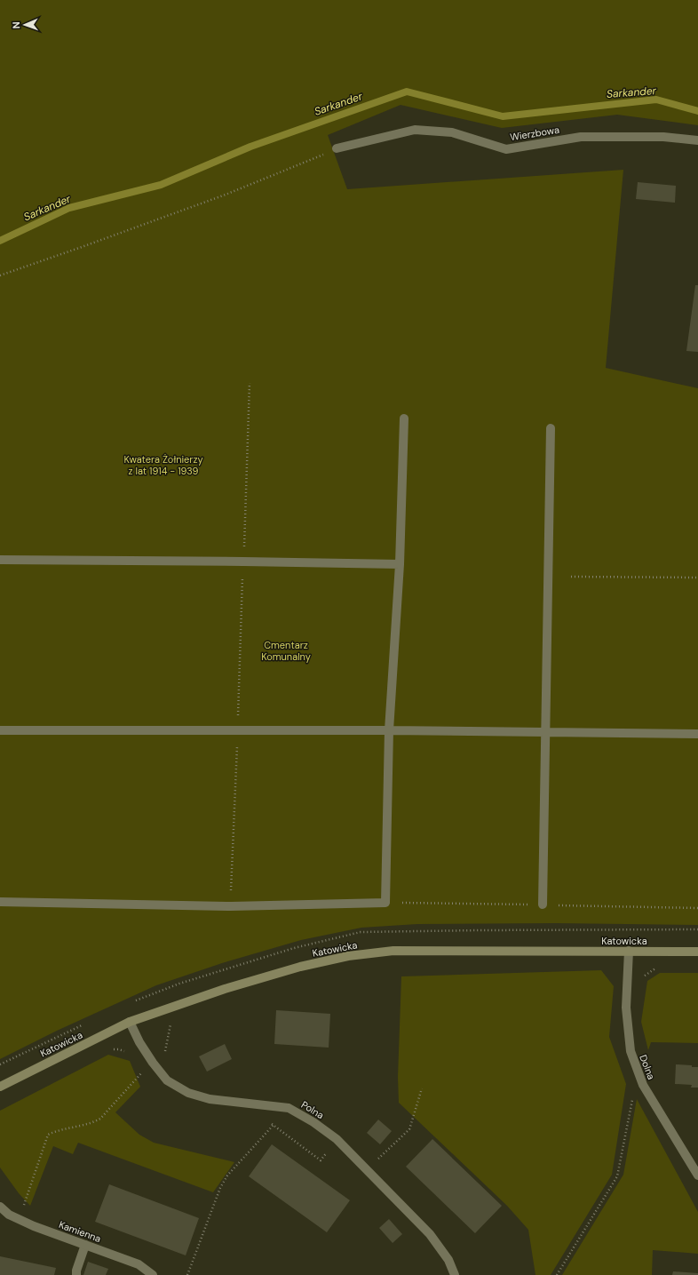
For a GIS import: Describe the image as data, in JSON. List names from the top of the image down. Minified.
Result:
{"streets":{"street":["Wierzbowa","Katowicka","Dolna","Polna","Kamienna"]},"crossings":[["Katowicka","Dolna"],["Katowicka","Polna"]],"water":["Sarkander"],"parks":["Kwatera Żołnierzy z lat 1914 - 1939","Cmentarz Komunalny"],"north":"left"}
